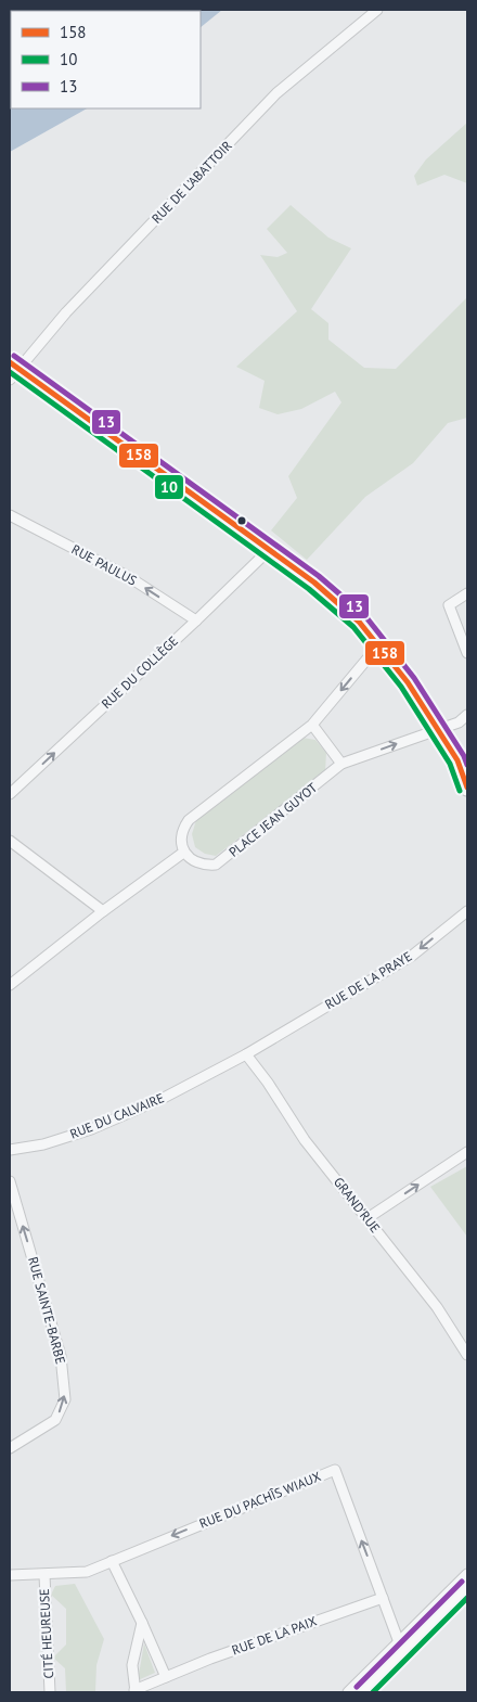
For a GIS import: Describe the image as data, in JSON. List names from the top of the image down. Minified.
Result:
{"streets":{"street":["RUE DE L'ABATTOIR","RUE PAULUS","RUE DU COLLÈGE","PLACE JEAN GUYOT","RUE DE LA PRAYE","RUE DU CALVAIRE","GRAND'RUE","RUE SAINTE-BARBE","RUE DU PACHÎS WIAUX","CITÉ HEUREUSE","RUE DE LA PAIX"]},"crossings":[["RUE PAULUS","RUE DU COLLÈGE"],["RUE DE LA PRAYE","RUE DU CALVAIRE"],["RUE DE LA PRAYE","GRAND'RUE"],["RUE DU CALVAIRE","GRAND'RUE"],["RUE DU PACHÎS WIAUX","CITÉ HEUREUSE"],["RUE DU PACHÎS WIAUX","RUE DE LA PAIX"]],"one_way":["RUE PAULUS","RUE DU COLLÈGE","RUE DE LA PRAYE","RUE SAINTE-BARBE"],"lines":["transit line 13","transit line 158","transit line 10"],"legend":["158","10","13"]}
